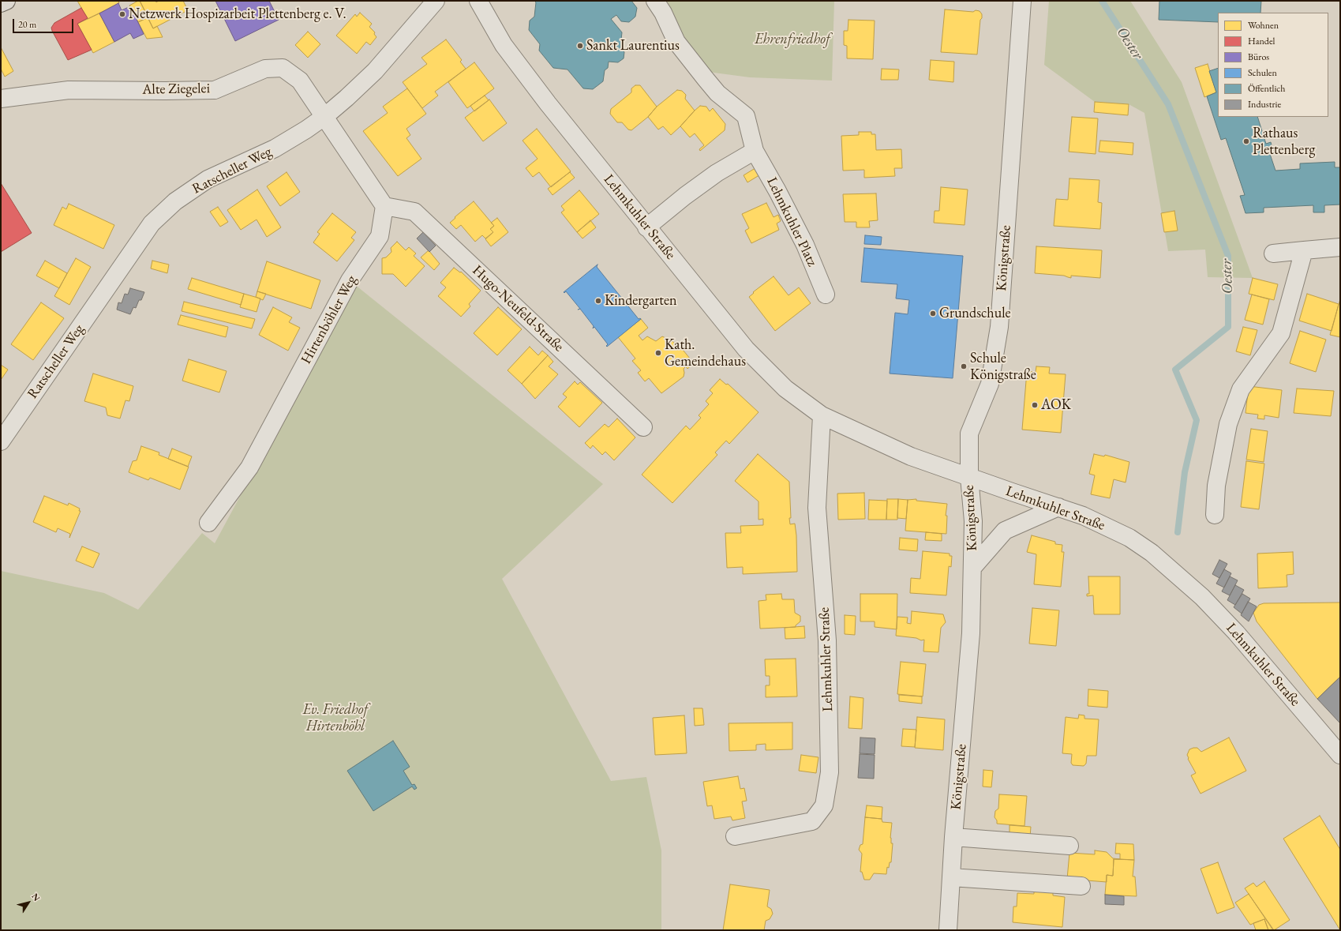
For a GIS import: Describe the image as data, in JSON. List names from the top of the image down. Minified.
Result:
{"streets":{"street":["Alte Ziegelei","Ratscheller Weg","Lehmkuhler Straße","Lehmkuhler Platz","Königstraße","Hugo-Neufeld-Straße","Hirtenböhler Weg"]},"crossings":[["Alte Ziegelei","Ratscheller Weg"],["Lehmkuhler Straße","Königstraße"],["Hugo-Neufeld-Straße","Hirtenböhler Weg"]],"water":["Oester"],"parks":["Ehrenfriedhof","Ev. Friedhof Hirtenböhl"],"places":["Netzwerk Hospizarbeit Plettenberg e. V.","Sankt Laurentius","Rathaus Plettenberg","Kindergarten","Grundschule","Kath. Gemeindehaus","Schule Königstraße","AOK"],"legend":["Wohnen","Handel","Büros","Schulen","Öffentlich","Industrie"],"scale_bar":"20 m","north":"top right"}
